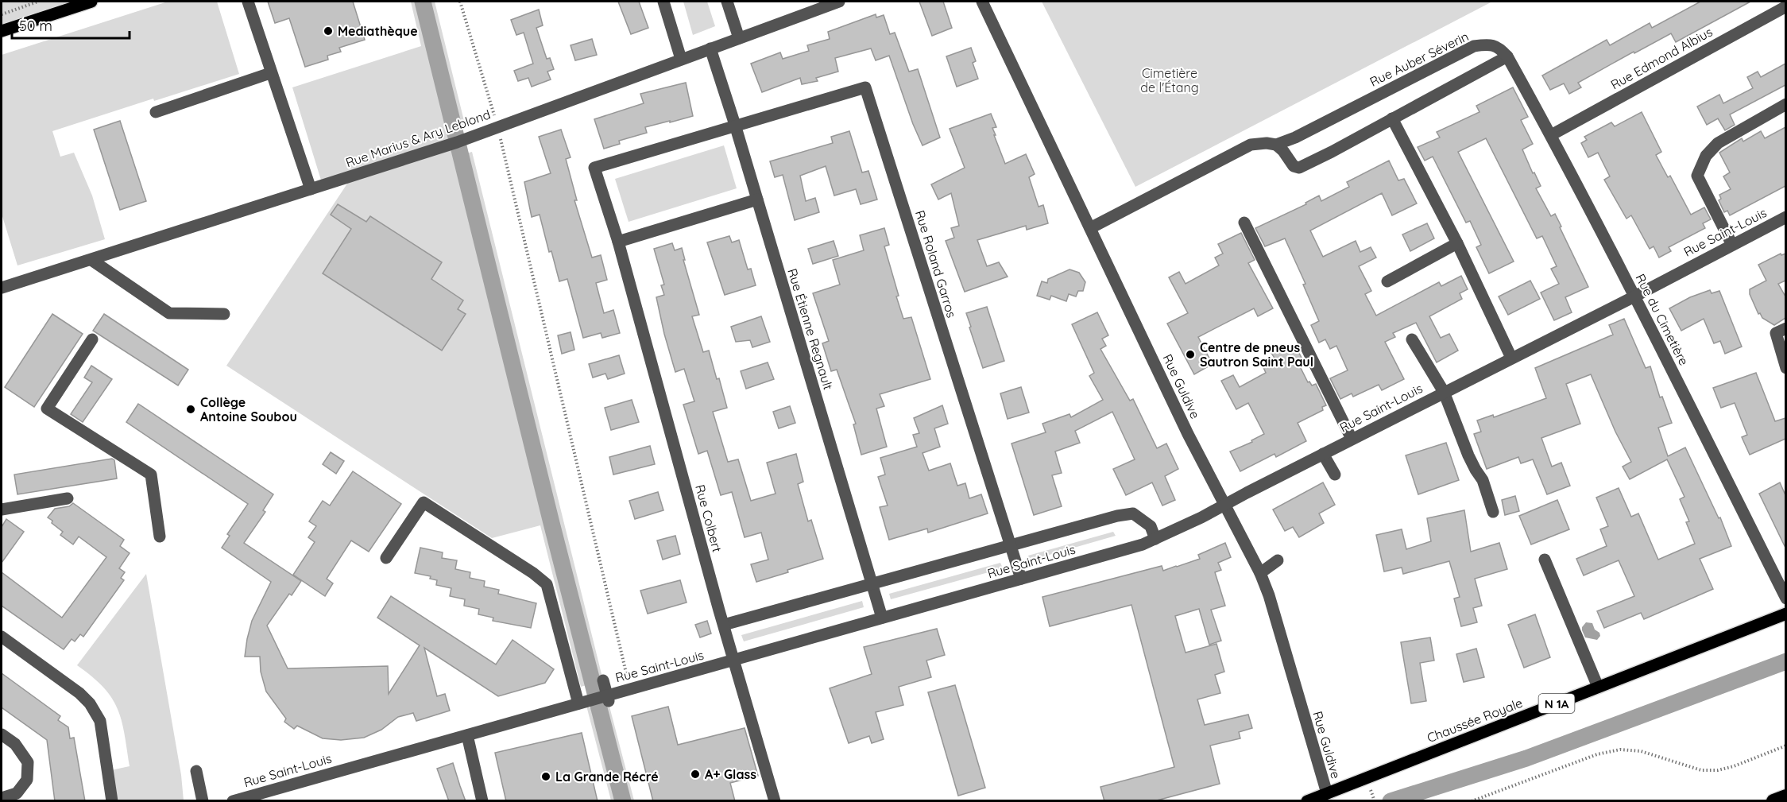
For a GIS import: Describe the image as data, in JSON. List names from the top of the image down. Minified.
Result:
{"streets":{"main road":["N 1A","Chaussée Royale"],"street":["Rue Edmond Albius","Rue Auber Séverin","Rue Marius & Ary Leblond","Rue Saint-Louis","Rue Roland Garros","Rue du Cimetière","Rue Étienne Regnault","Rue Guldive","Rue Colbert"]},"crossings":[["Rue Edmond Albius","Rue du Cimetière"],["Rue Auber Séverin","Rue du Cimetière"],["Rue Auber Séverin","Rue Guldive"],["Rue Marius & Ary Leblond","Rue Étienne Regnault"],["Rue Saint-Louis","Rue Roland Garros"],["Rue Saint-Louis","Rue du Cimetière"],["Rue Saint-Louis","Rue Étienne Regnault"],["Rue Saint-Louis","Rue Guldive"],["Rue Saint-Louis","Rue Colbert"],["Rue Roland Garros","Rue Étienne Regnault"],["Rue Roland Garros","Rue Colbert"],["Rue Étienne Regnault","Rue Colbert"],["Rue Guldive","Chaussée Royale"]],"parks":["Cimetière de l'Étang"],"places":["Mediathèque","Centre de pneus Sautron Saint Paul","Collège Antoine Soubou","A+ Glass","La Grande Récré"],"scale_bar":"50 m"}
